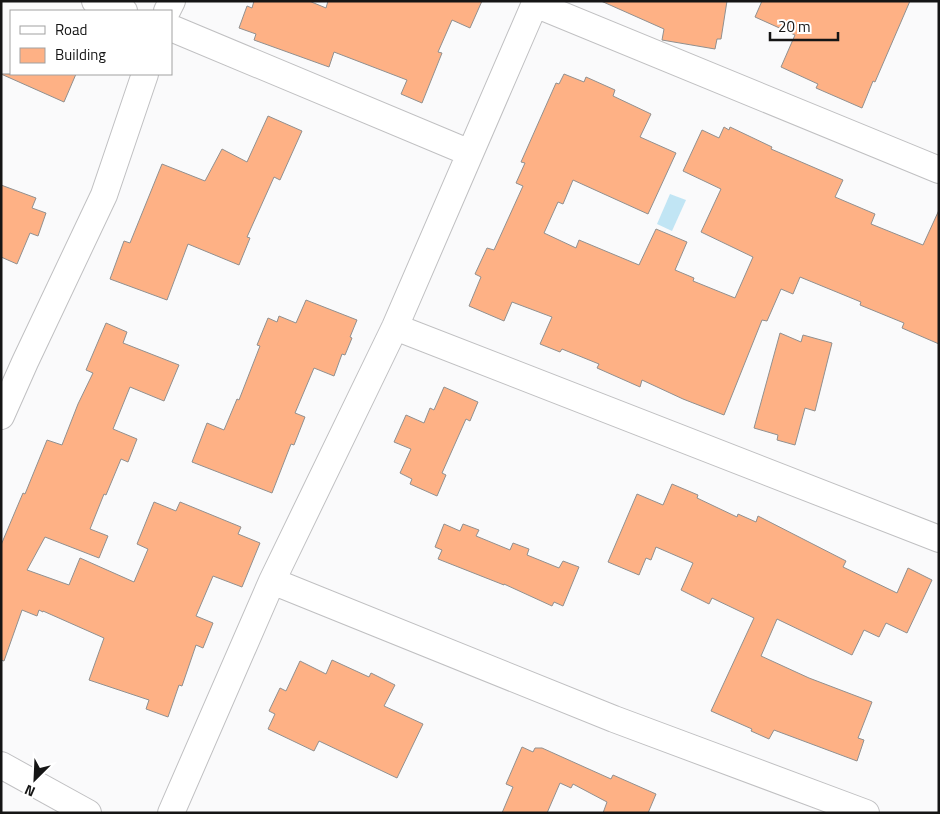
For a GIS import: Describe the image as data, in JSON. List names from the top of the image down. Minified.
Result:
{"legend":["Road","Building"],"scale_bar":"20 m","north":"bottom left"}
